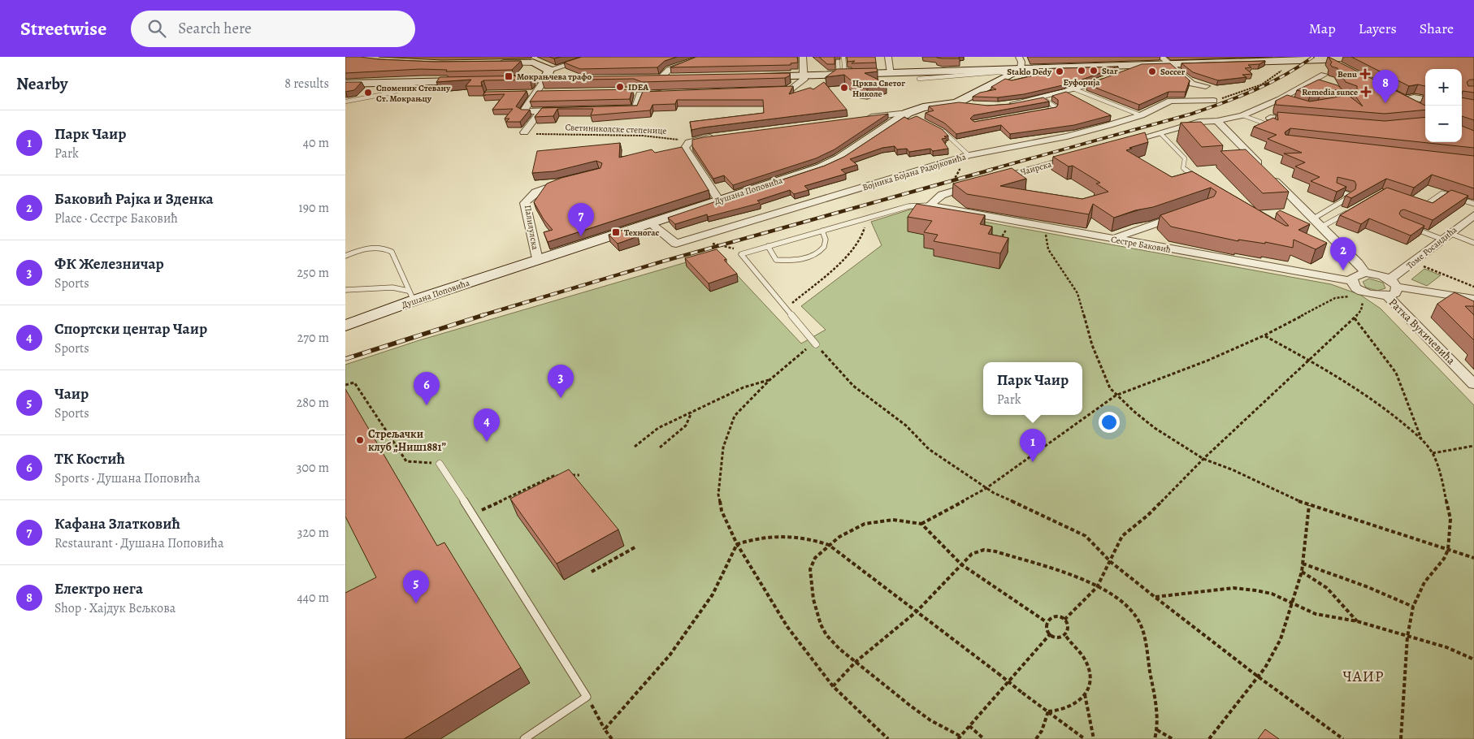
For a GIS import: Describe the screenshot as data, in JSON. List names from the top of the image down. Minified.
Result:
{"streets":{"street":["Чаирска","Војника Бојана Радојковића","Душана Поповића","Палилулска","Сестре Баковић","Томе Росандића","Ратка Вукичевића"],"path":["Светиниколске степенице"]},"crossings":[["Душана Поповића","Палилулска"],["Сестре Баковић","Ратка Вукичевића"]],"districts":["ЧАИР"],"places":{"other":["Еуфорија","Star","Staklo Dedy","Soccer","IDEA","Црква Светог Николе","Споменик Стевану Ст. Мокрањцу","Стрељачки клуб „Ниш1881”"],"health":["Benu","Remedia sunce"],"transit":["Мокрањчева трафо","Техногас"]},"page":{"header":"Streetwise","search":"Search here","nav":["Map","Layers","Share"],"heading":["Nearby","8 results"],"map_buttons":["+","−"],"pins":["8","7","2","3","6","4","1","5"],"list":[{"mark":"1","name":"Парк Чаир","note":"Park","value":"40 m"},{"mark":"2","name":"Баковић Рајка и Зденка","note":"Place · Сестре Баковић","value":"190 m"},{"mark":"3","name":"ФК Железничар","note":"Sports","value":"250 m"},{"mark":"4","name":"Спортски центар Чаир","note":"Sports","value":"270 m"},{"mark":"5","name":"Чаир","note":"Sports","value":"280 m"},{"mark":"6","name":"ТК Костић","note":"Sports · Душана Поповића","value":"300 m"},{"mark":"7","name":"Кафана Златковић","note":"Restaurant · Душана Поповића","value":"320 m"},{"mark":"8","name":"Електро нега","note":"Shop · Хајдук Вељкова","value":"440 m"}],"popup":["Парк Чаир","Park"]}}
